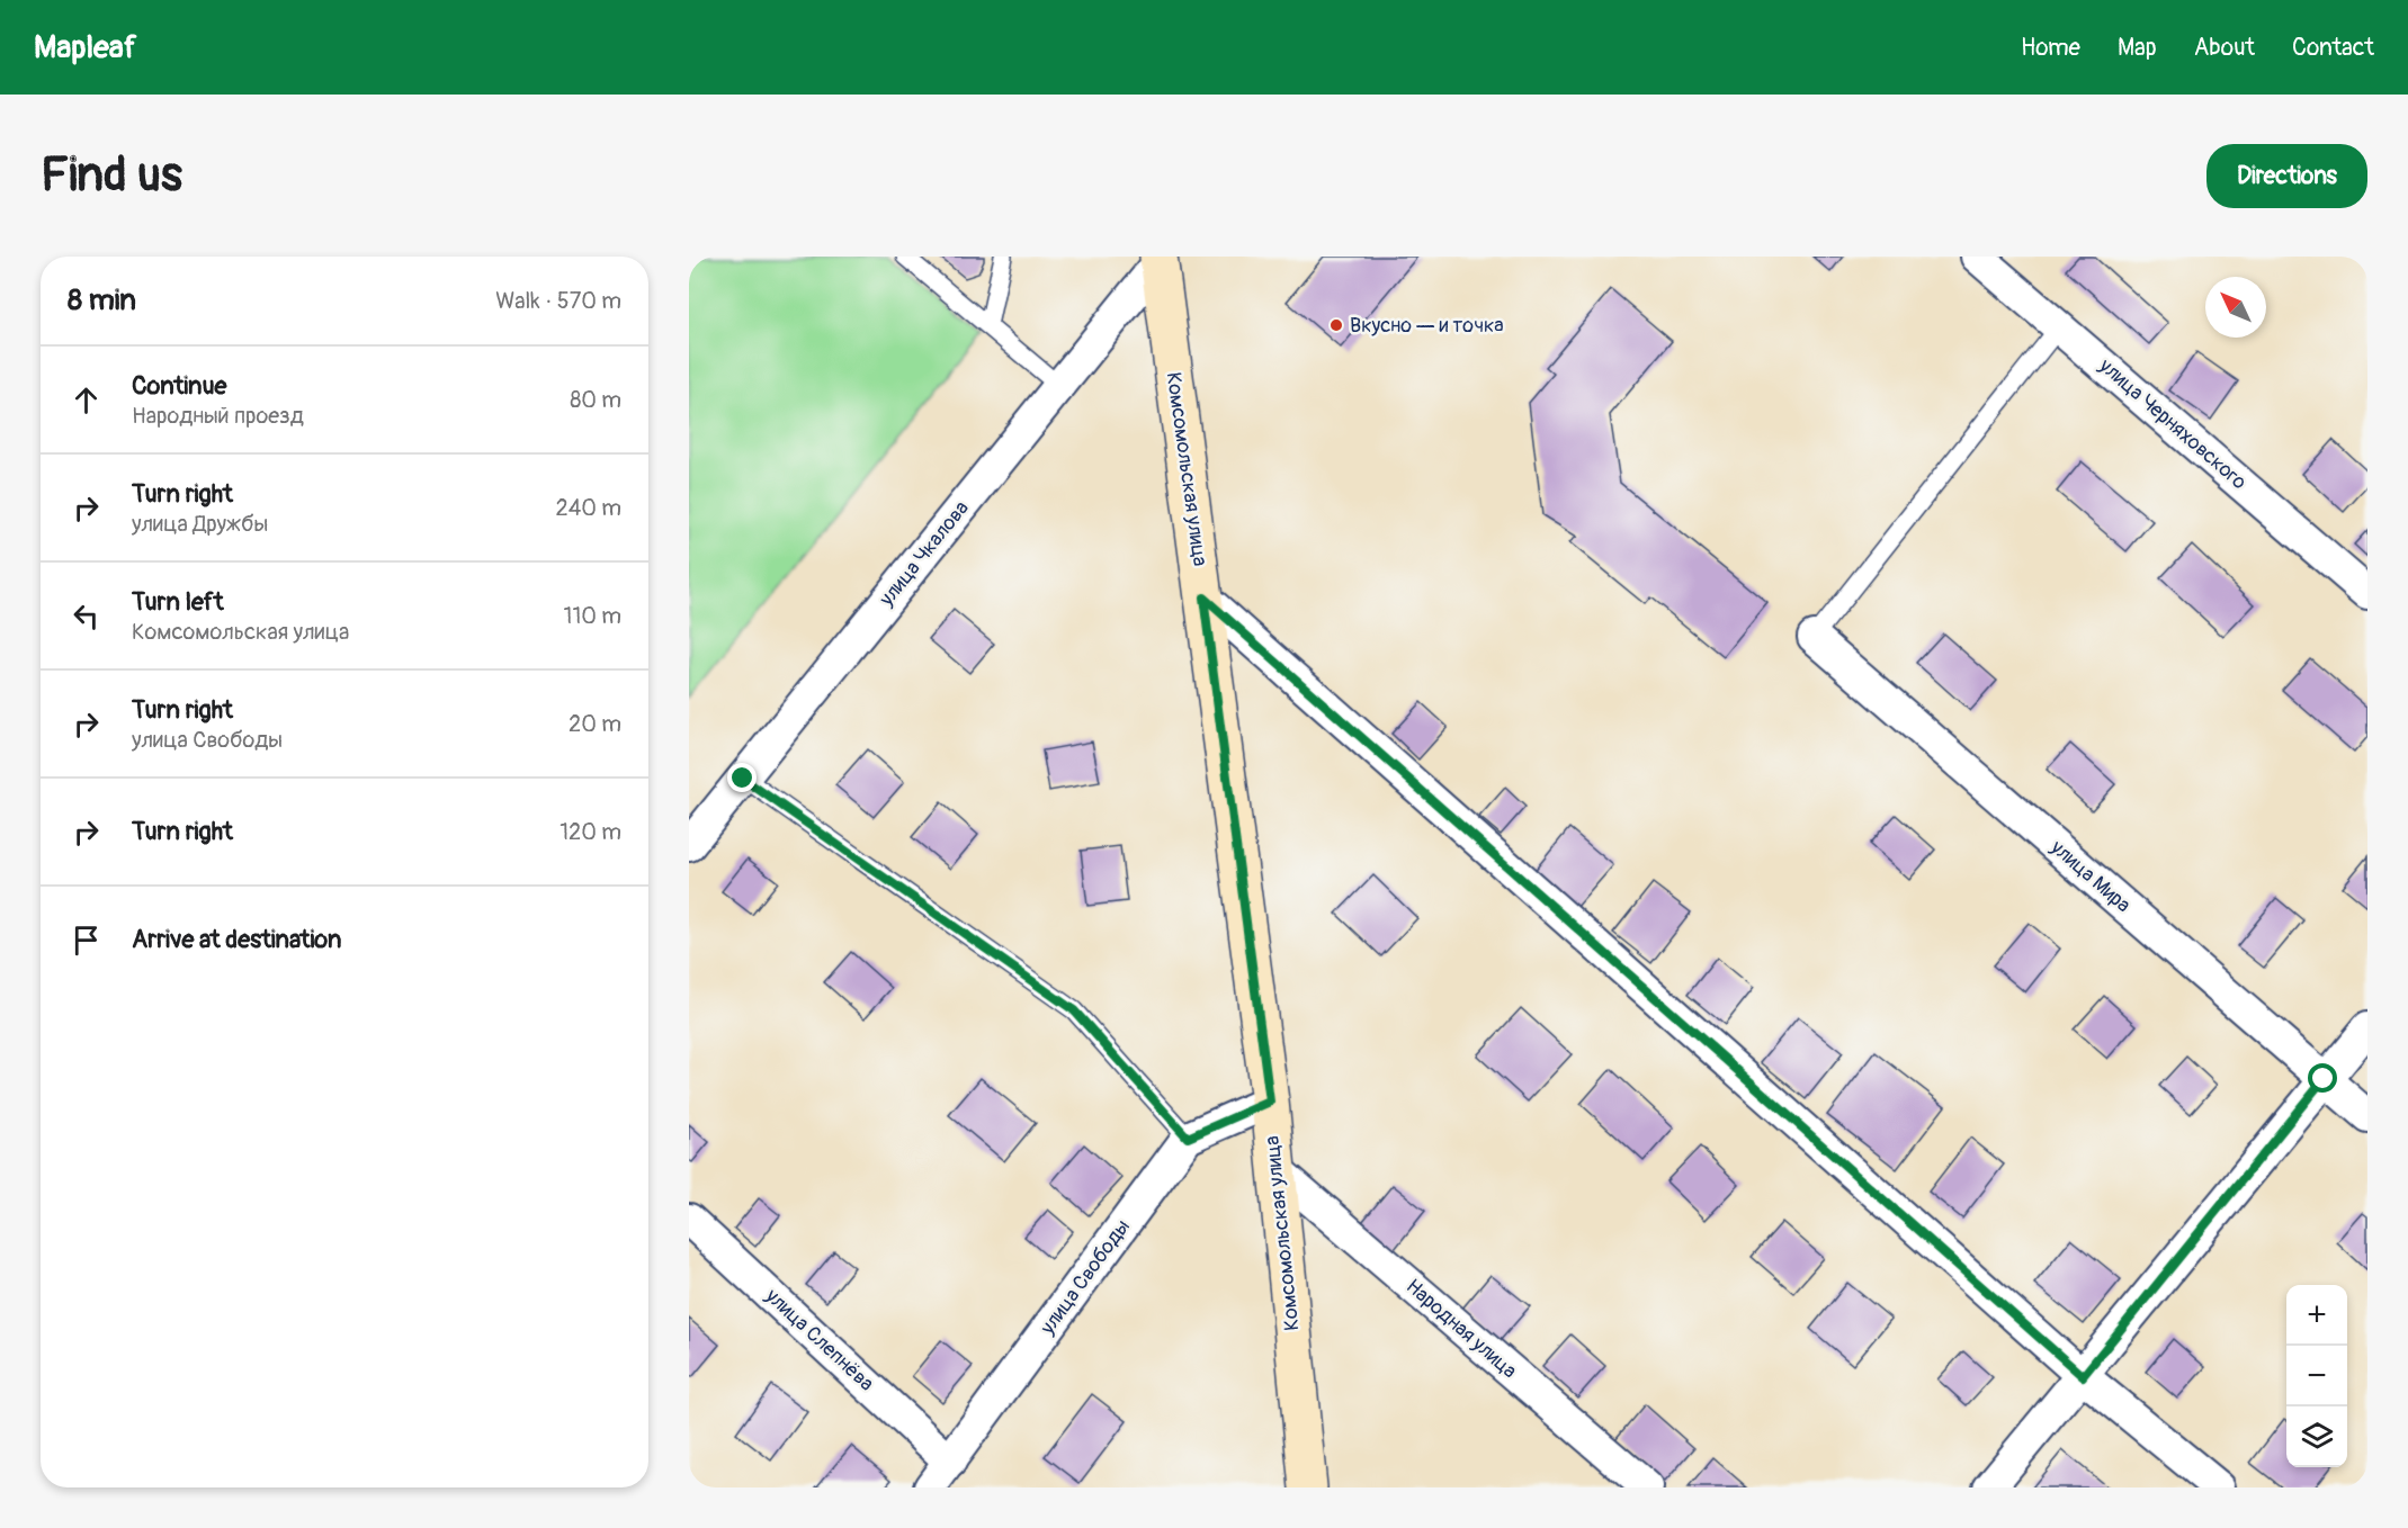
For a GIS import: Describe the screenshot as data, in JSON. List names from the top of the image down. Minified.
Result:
{"streets":{"main road":["Комсомольская улица"],"street":["улица Черняховского","улица Чкалова","улица Мира","улица Свободы","Народная улица","улица Слепнёва"]},"crossings":[["Комсомольская улица","улица Чкалова"],["Комсомольская улица","Народная улица"],["улица Свободы","улица Слепнёва"]],"places":["Вкусно — и точка"],"north":"top left","page":{"header":"Mapleaf","nav":["Home","Map","About","Contact"],"buttons":"Directions","title":"Find us","heading":["8 min","Walk · 570 m"],"list":[["Continue","Народный проезд","80 m"],["Turn right","улица Дружбы","240 m"],["Turn left","Комсомольская улица","110 m"],["Turn right","улица Свободы","20 m"],["Turn right","120 m"],"Arrive at destination"],"map_buttons":["+","−"]}}
